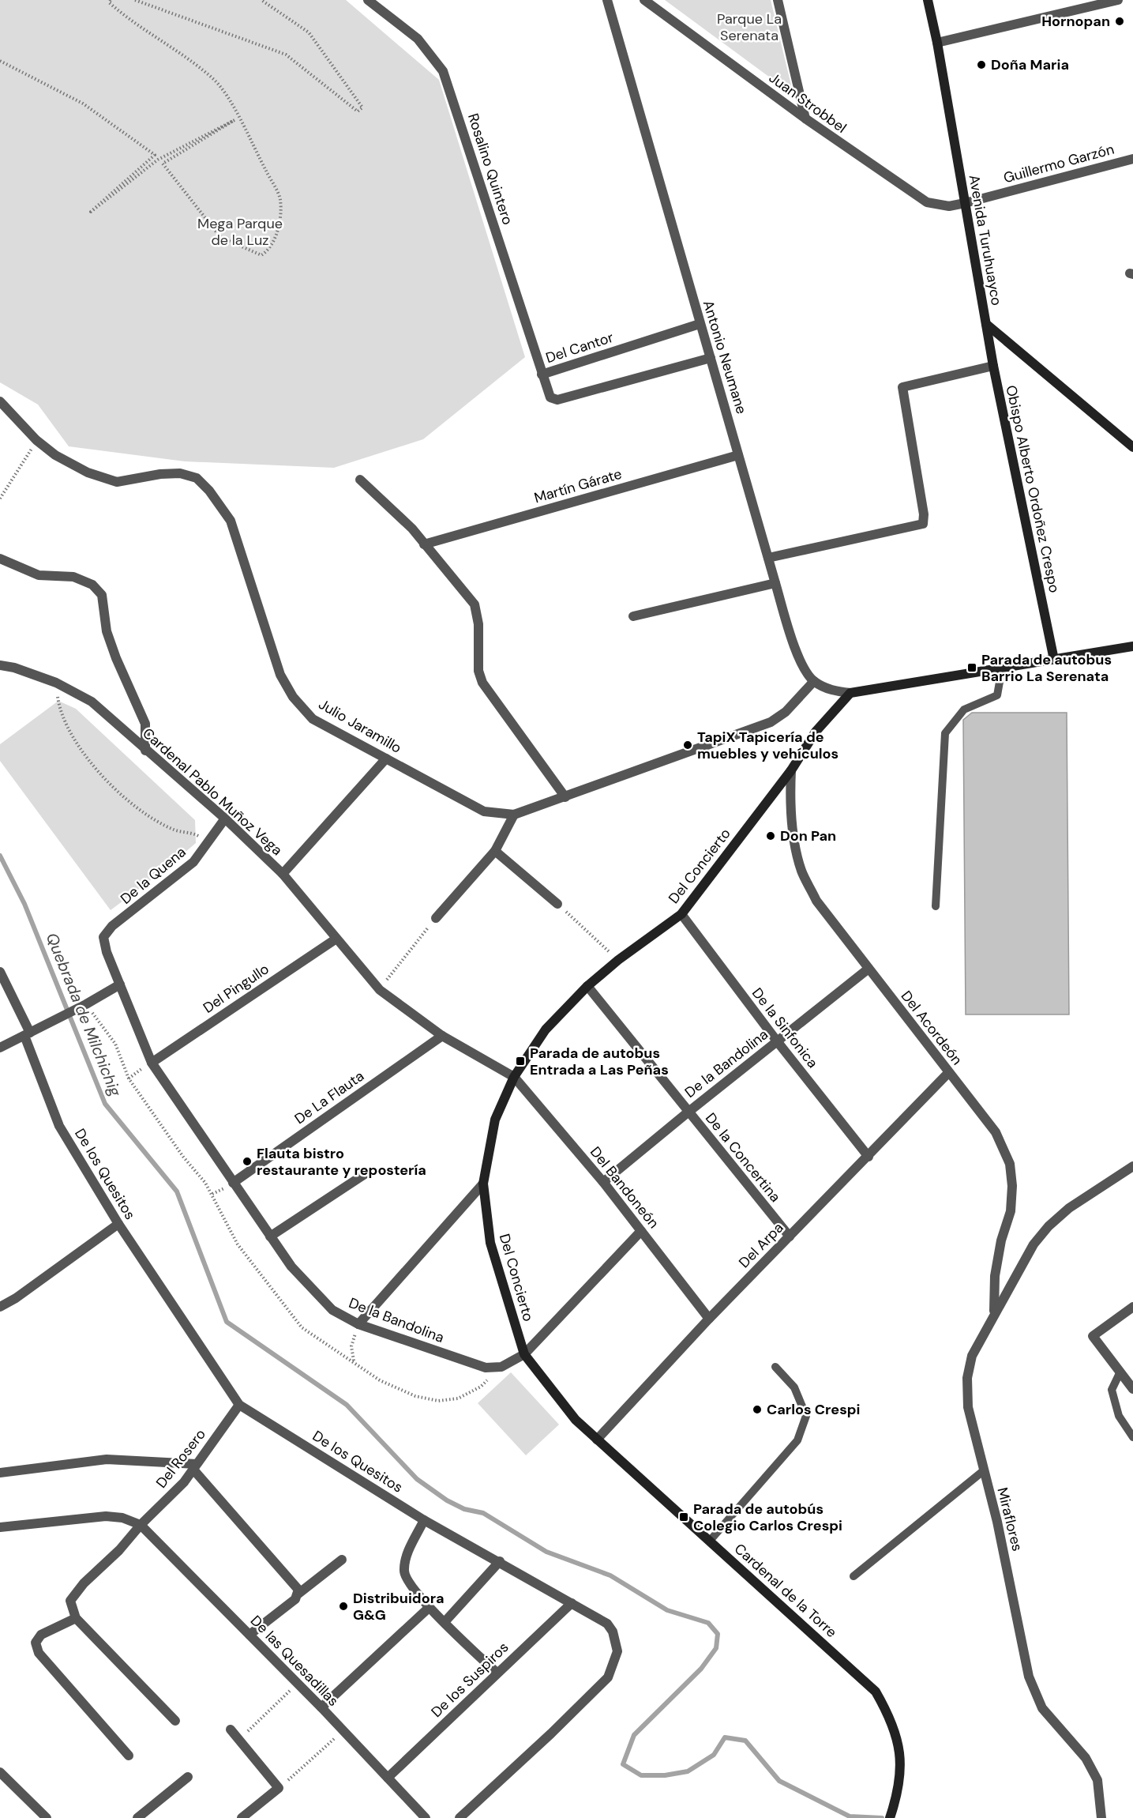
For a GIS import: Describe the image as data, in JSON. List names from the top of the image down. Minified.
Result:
{"streets":{"street":["Juan Strobbel","Guillermo Garzón","Rosalino Quintero","Avenida Turuhuayco","Del Cantor","Antonio Neumane","Martín Gárate","Obispo Alberto Ordoñez Crespo","Julio Jaramillo","Cardenal Pablo Muñoz Vega","Del Concierto","De la Quena","Del Pingullo","De la Sinfonica","Del Acordeón","De la Bandolina","De La Flauta","De la Concertina","De los Quesitos","Del Bandoneón","Del Arpa","Del Rosero","Miraflores","Cardenal de la Torre","De las Quesadillas","De los Suspiros"]},"crossings":[["Juan Strobbel","Guillermo Garzón"],["Juan Strobbel","Avenida Turuhuayco"],["Guillermo Garzón","Avenida Turuhuayco"],["Rosalino Quintero","Del Cantor"],["Avenida Turuhuayco","Obispo Alberto Ordoñez Crespo"],["Del Cantor","Antonio Neumane"],["Antonio Neumane","Martín Gárate"],["Antonio Neumane","Julio Jaramillo"],["Antonio Neumane","Del Concierto"],["Cardenal Pablo Muñoz Vega","Del Concierto"],["Cardenal Pablo Muñoz Vega","De la Quena"],["Cardenal Pablo Muñoz Vega","Del Pingullo"],["Cardenal Pablo Muñoz Vega","De La Flauta"],["Cardenal Pablo Muñoz Vega","Del Bandoneón"],["Del Concierto","De la Sinfonica"],["Del Concierto","Del Acordeón"],["Del Concierto","De la Bandolina"],["Del Concierto","De la Concertina"],["Del Concierto","Del Bandoneón"],["Del Concierto","Cardenal de la Torre"],["De la Quena","De la Bandolina"],["Del Pingullo","De la Bandolina"],["De la Sinfonica","De la Bandolina"],["De la Sinfonica","Del Arpa"],["Del Acordeón","De la Bandolina"],["Del Acordeón","Del Arpa"],["Del Acordeón","Miraflores"],["De la Bandolina","De La Flauta"],["De la Bandolina","De la Concertina"],["De la Bandolina","Del Bandoneón"],["De la Bandolina","Cardenal de la Torre"],["De la Concertina","Del Arpa"],["De los Quesitos","Del Rosero"],["De los Quesitos","De los Suspiros"],["Del Bandoneón","Del Arpa"],["Del Arpa","Cardenal de la Torre"],["Del Rosero","De las Quesadillas"],["De las Quesadillas","De los Suspiros"]],"water":["Quebrada de Milchichig"],"parks":["Parque La Serenata","Mega Parque de la Luz"],"places":{"other":["Hornopan","Doña Maria","TapiX Tapicería de muebles y vehículos","Don Pan","Flauta bistro restaurante y repostería","Carlos Crespi","Distribuidora G&G"],"transit":["Parada de autobus Barrio La Serenata","Parada de autobus Entrada a Las Peñas","Parada de autobús Colegio Carlos Crespi"]}}
